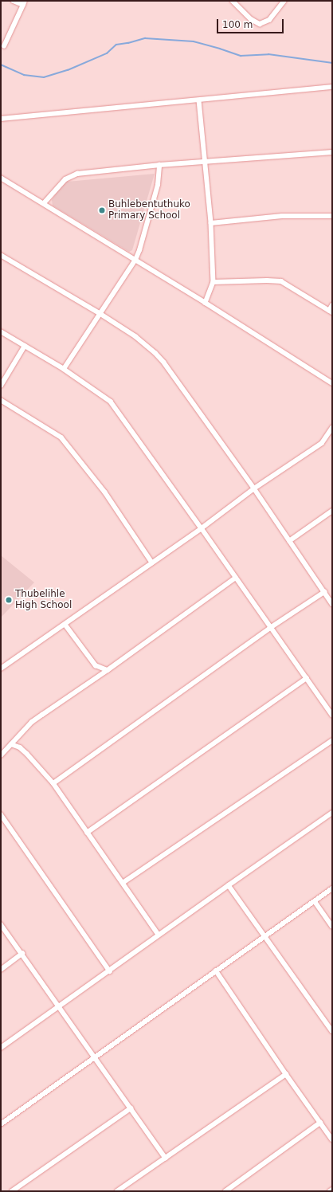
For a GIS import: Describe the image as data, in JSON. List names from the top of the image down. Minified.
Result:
{"places":["Buhlebentuthuko Primary School","Thubelihle High School"],"scale_bar":"100 m"}
